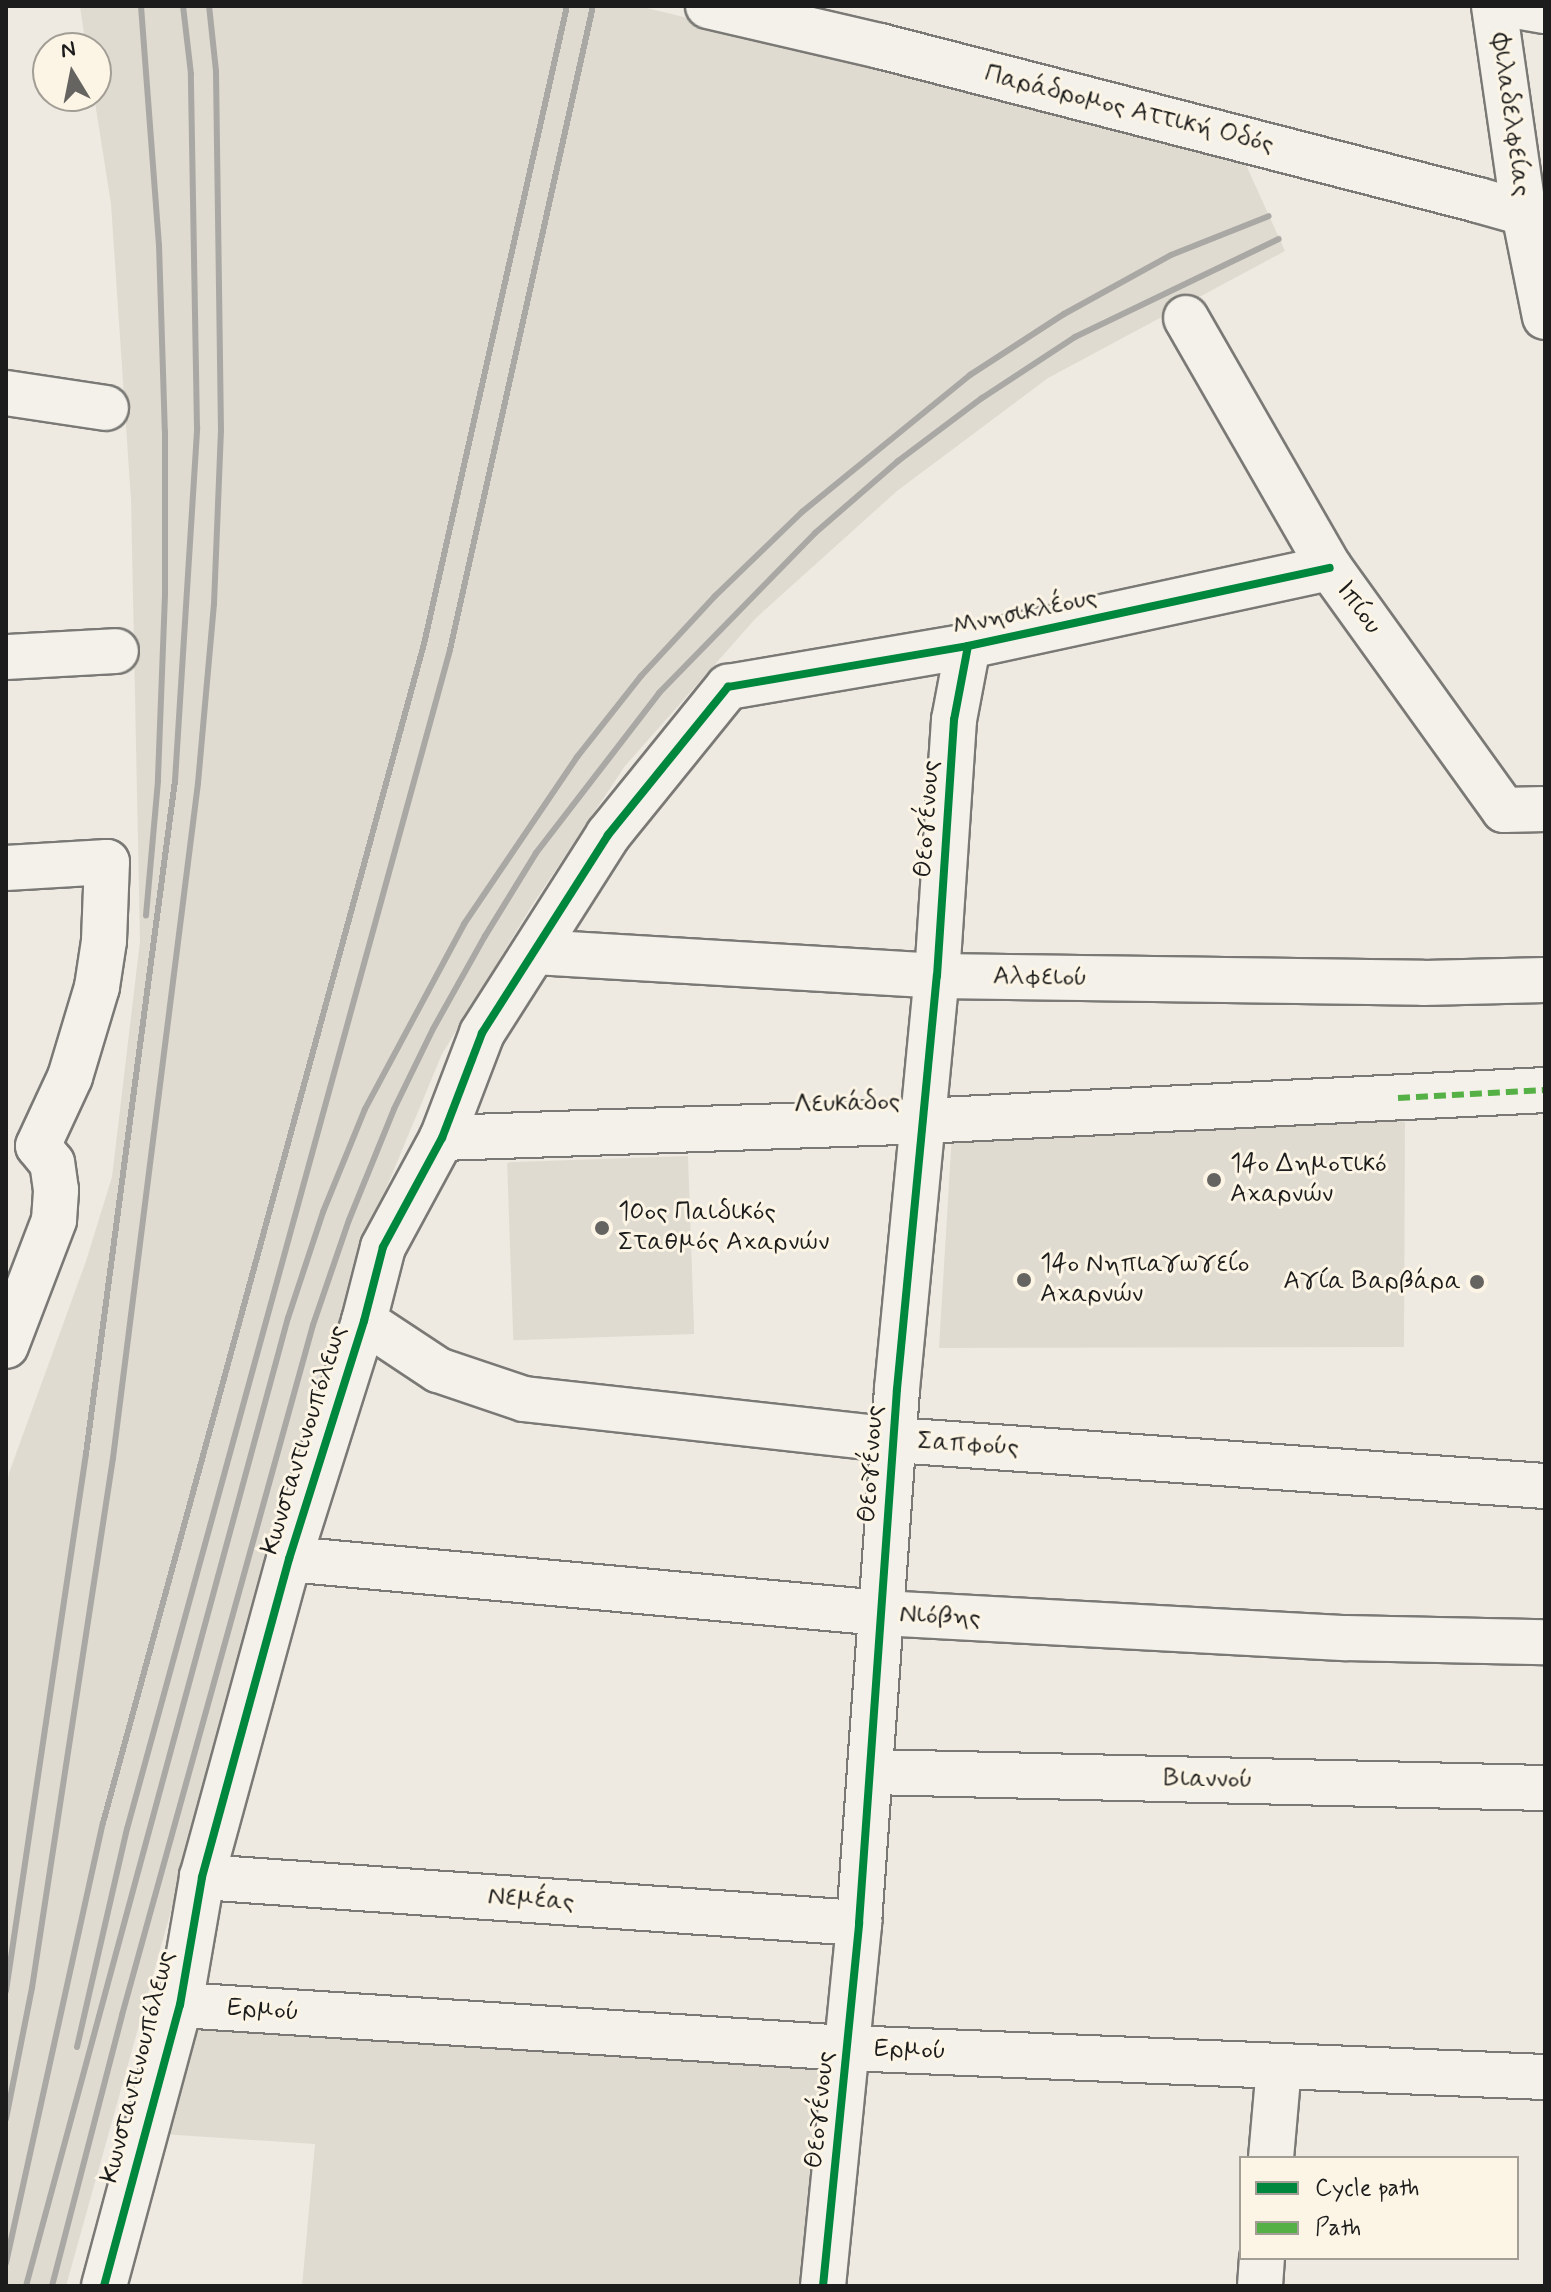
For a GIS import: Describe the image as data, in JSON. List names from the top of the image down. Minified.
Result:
{"streets":{"main road":["Παράδρομος Αττική Οδός","Φιλαδελφείας","Ιπίου","Μνησικλέους","Θεογένους","Αλφειού","Λευκάδος","Κωνσταντινουπόλεως","Σαπφούς","Νιόβης","Βιαννού","Νεμέας","Ερμού"]},"crossings":[["Παράδρομος Αττική Οδός","Φιλαδελφείας"],["Ιπίου","Μνησικλέους"],["Μνησικλέους","Θεογένους"],["Μνησικλέους","Κωνσταντινουπόλεως"],["Θεογένους","Αλφειού"],["Θεογένους","Λευκάδος"],["Θεογένους","Σαπφούς"],["Θεογένους","Νιόβης"],["Θεογένους","Βιαννού"],["Θεογένους","Νεμέας"],["Θεογένους","Ερμού"],["Αλφειού","Κωνσταντινουπόλεως"],["Λευκάδος","Κωνσταντινουπόλεως"],["Κωνσταντινουπόλεως","Σαπφούς"],["Κωνσταντινουπόλεως","Νιόβης"],["Κωνσταντινουπόλεως","Νεμέας"],["Κωνσταντινουπόλεως","Ερμού"]],"places":["14ο Δημοτικό Αχαρνών","10ος Παιδικός Σταθμός Αχαρνών","14ο Νηπιαγωγείο Αχαρνών","Αγία Βαρβάρα"],"legend":["Cycle path","Path"],"north":"top"}
